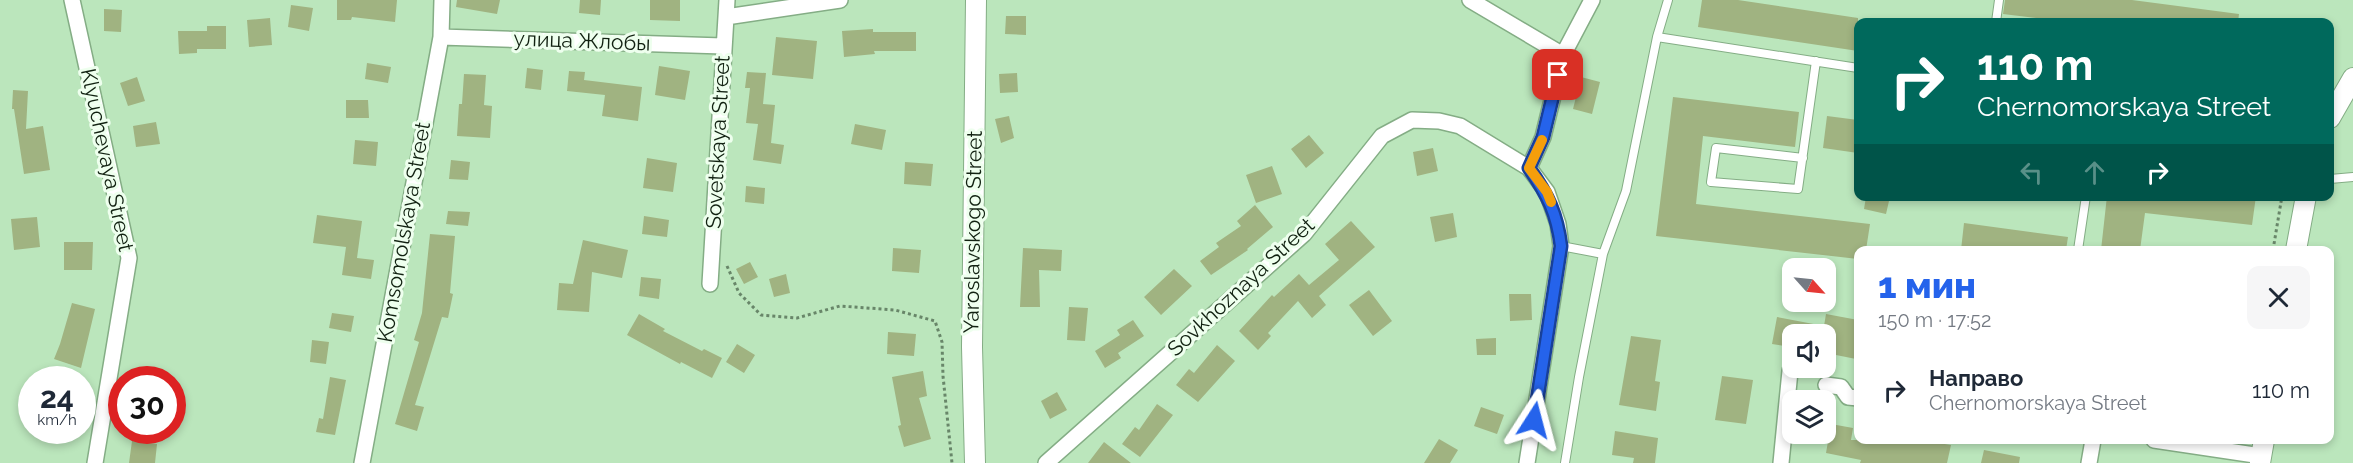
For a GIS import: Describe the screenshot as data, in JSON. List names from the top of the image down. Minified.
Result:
{"streets":{"street":["улица Жлобы","Sovetskaya Street","Klyuchevaya Street","Komsomolskaya Street","Yaroslavskogo Street","Sovkhoznaya Street"]},"crossings":[["улица Жлобы","Sovetskaya Street"],["улица Жлобы","Komsomolskaya Street"]],"north":"bottom right","page":{"turn":["110 m","Chernomorskaya Street"],"heading":["1 мин","150 m · 17:52"],"list":[{"name":"Направо","note":"Chernomorskaya Street","value":"110 m"}],"speed":"24 km/h","limit":"30"}}
